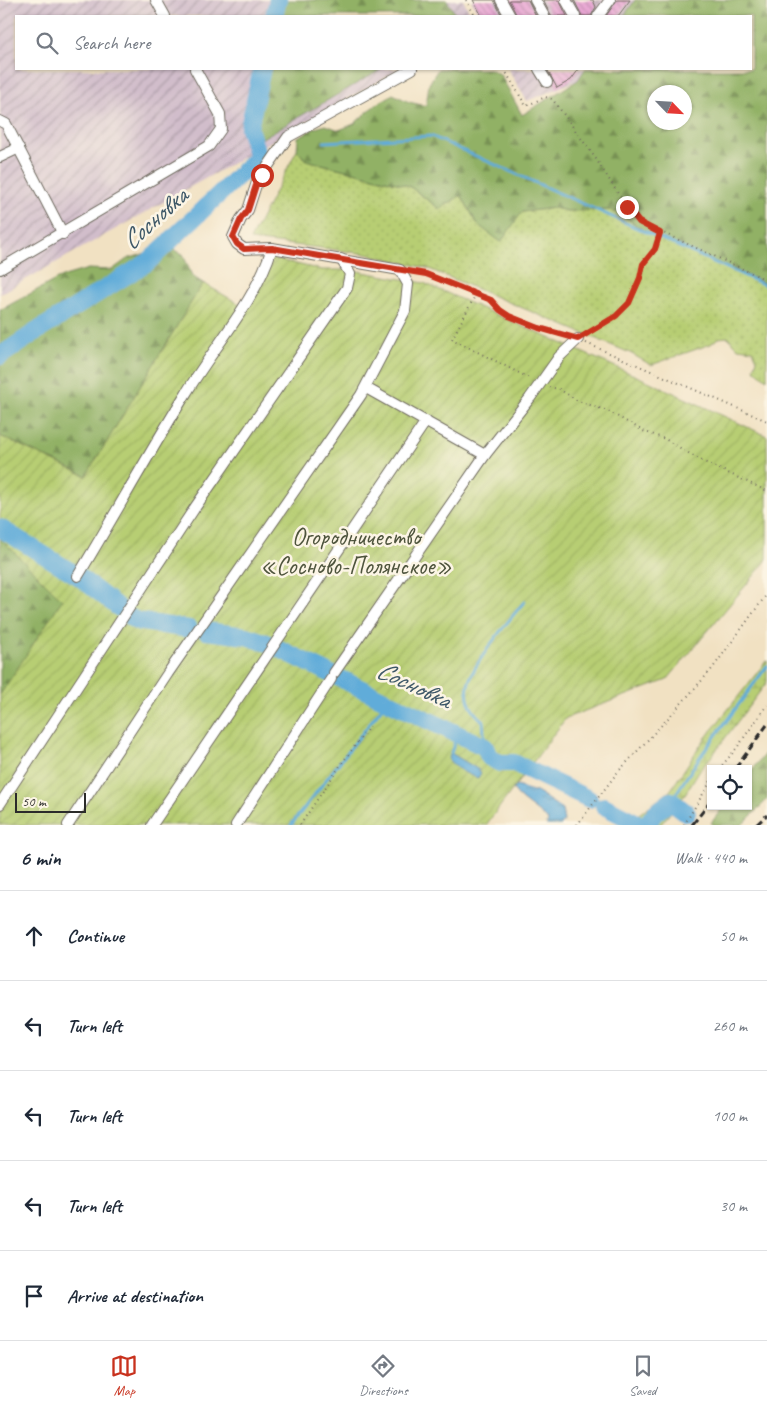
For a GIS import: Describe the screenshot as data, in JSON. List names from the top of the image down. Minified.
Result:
{"water":["Сосновка"],"parks":["Огородничество «Сосново-Полянское»"],"scale_bar":"50 m","north":"bottom right","page":{"search":"Search here","scale":"50 m","heading":["6 min","Walk · 440 m"],"list":[["Continue","50 m"],["Turn left","260 m"],["Turn left","100 m"],["Turn left","30 m"],"Arrive at destination"],"nav":["Map","Directions","Saved"]}}
